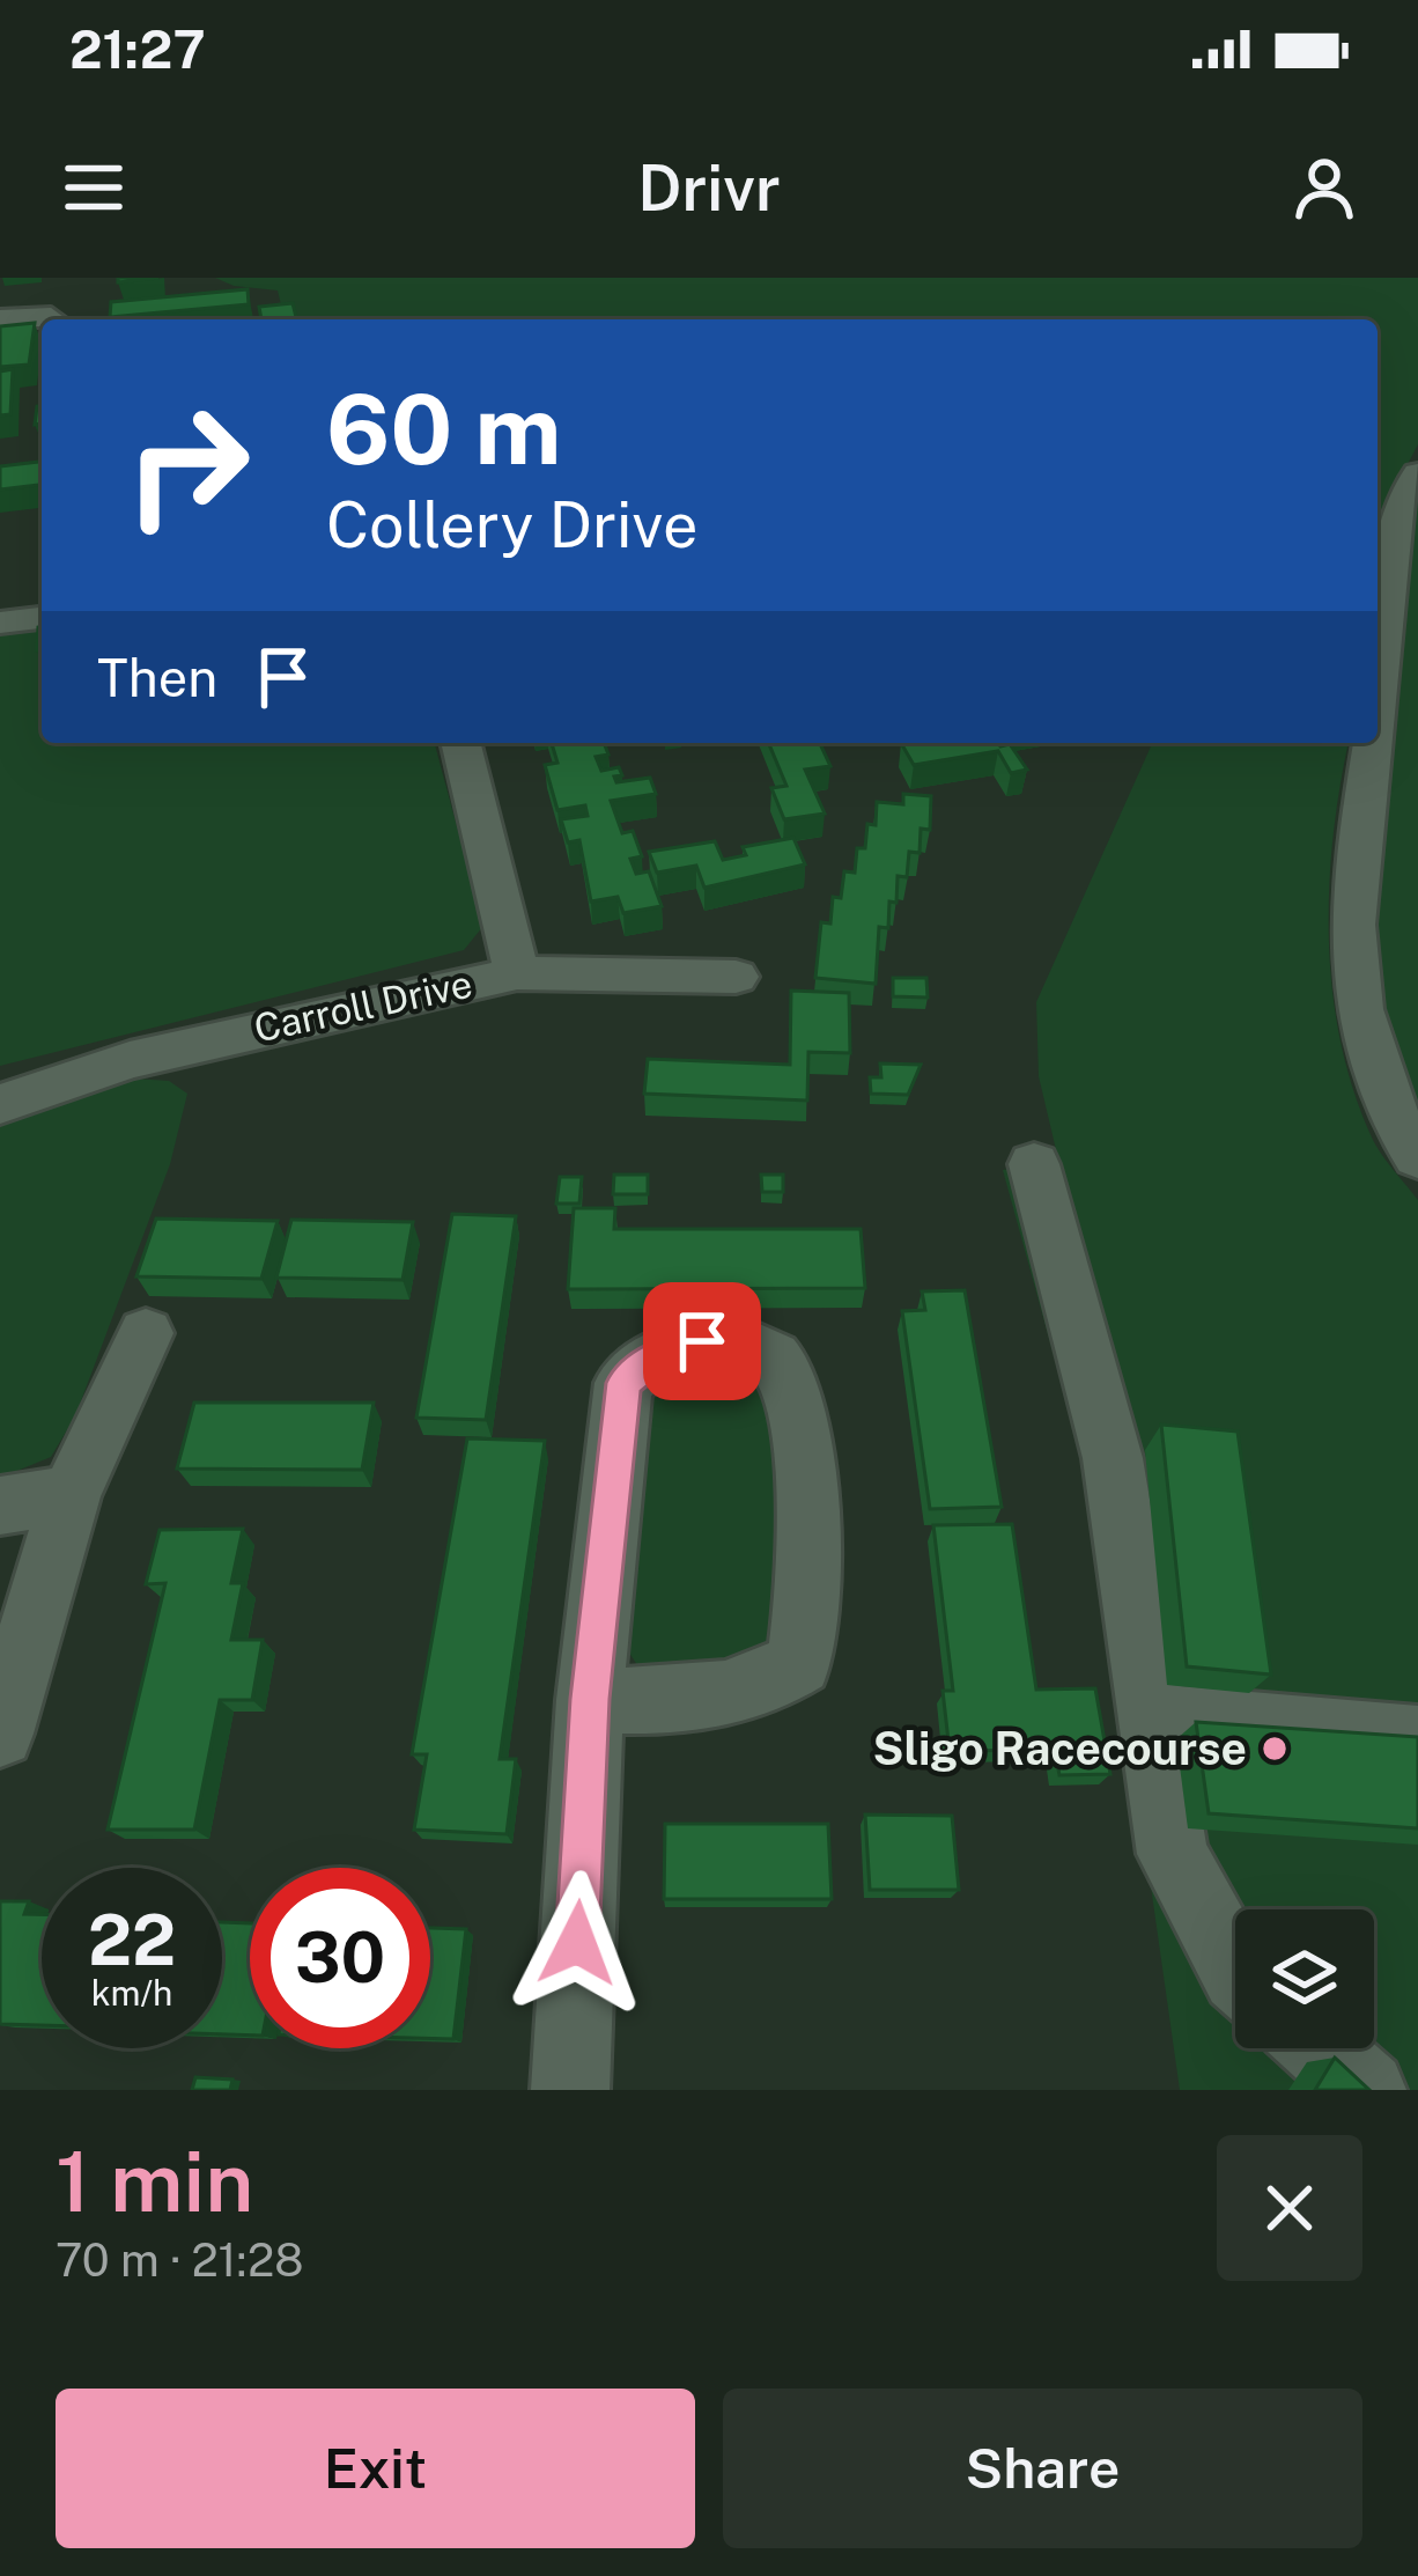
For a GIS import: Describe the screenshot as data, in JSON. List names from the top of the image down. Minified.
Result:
{"streets":{"street":["Carroll Drive"]},"places":["Sligo Racecourse"],"page":{"status":"21:27","header":"Drivr","turn":["60 m","Collery Drive"],"then":"Then","speed":"22 km/h","limit":"30","heading":["1 min","70 m · 21:28"],"buttons":["Exit","Share"]}}
